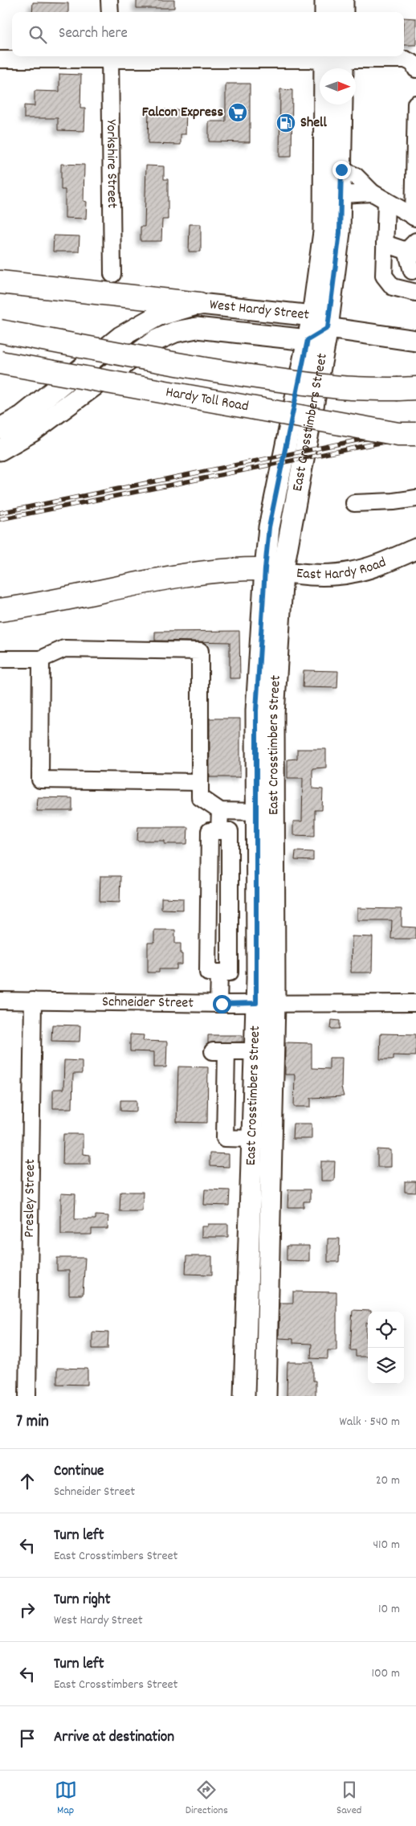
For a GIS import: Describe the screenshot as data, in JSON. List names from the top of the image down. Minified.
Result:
{"streets":{"highway":["Hardy Toll Road"],"main road":["West Hardy Street","East Crosstimbers Street","East Hardy Road"],"street":["Yorkshire Street","Schneider Street","Presley Street"]},"crossings":[["West Hardy Street","East Crosstimbers Street"],["East Crosstimbers Street","East Hardy Road"],["East Crosstimbers Street","Schneider Street"],["Schneider Street","Presley Street"]],"places":{"supermarket":["Falcon Express"],"fuel station":["Shell"]},"north":"right","page":{"search":"Search here","heading":["7 min","Walk · 540 m"],"list":[["Continue","Schneider Street","20 m"],["Turn left","East Crosstimbers Street","410 m"],["Turn right","West Hardy Street","10 m"],["Turn left","East Crosstimbers Street","100 m"],"Arrive at destination"],"nav":["Map","Directions","Saved"]}}
